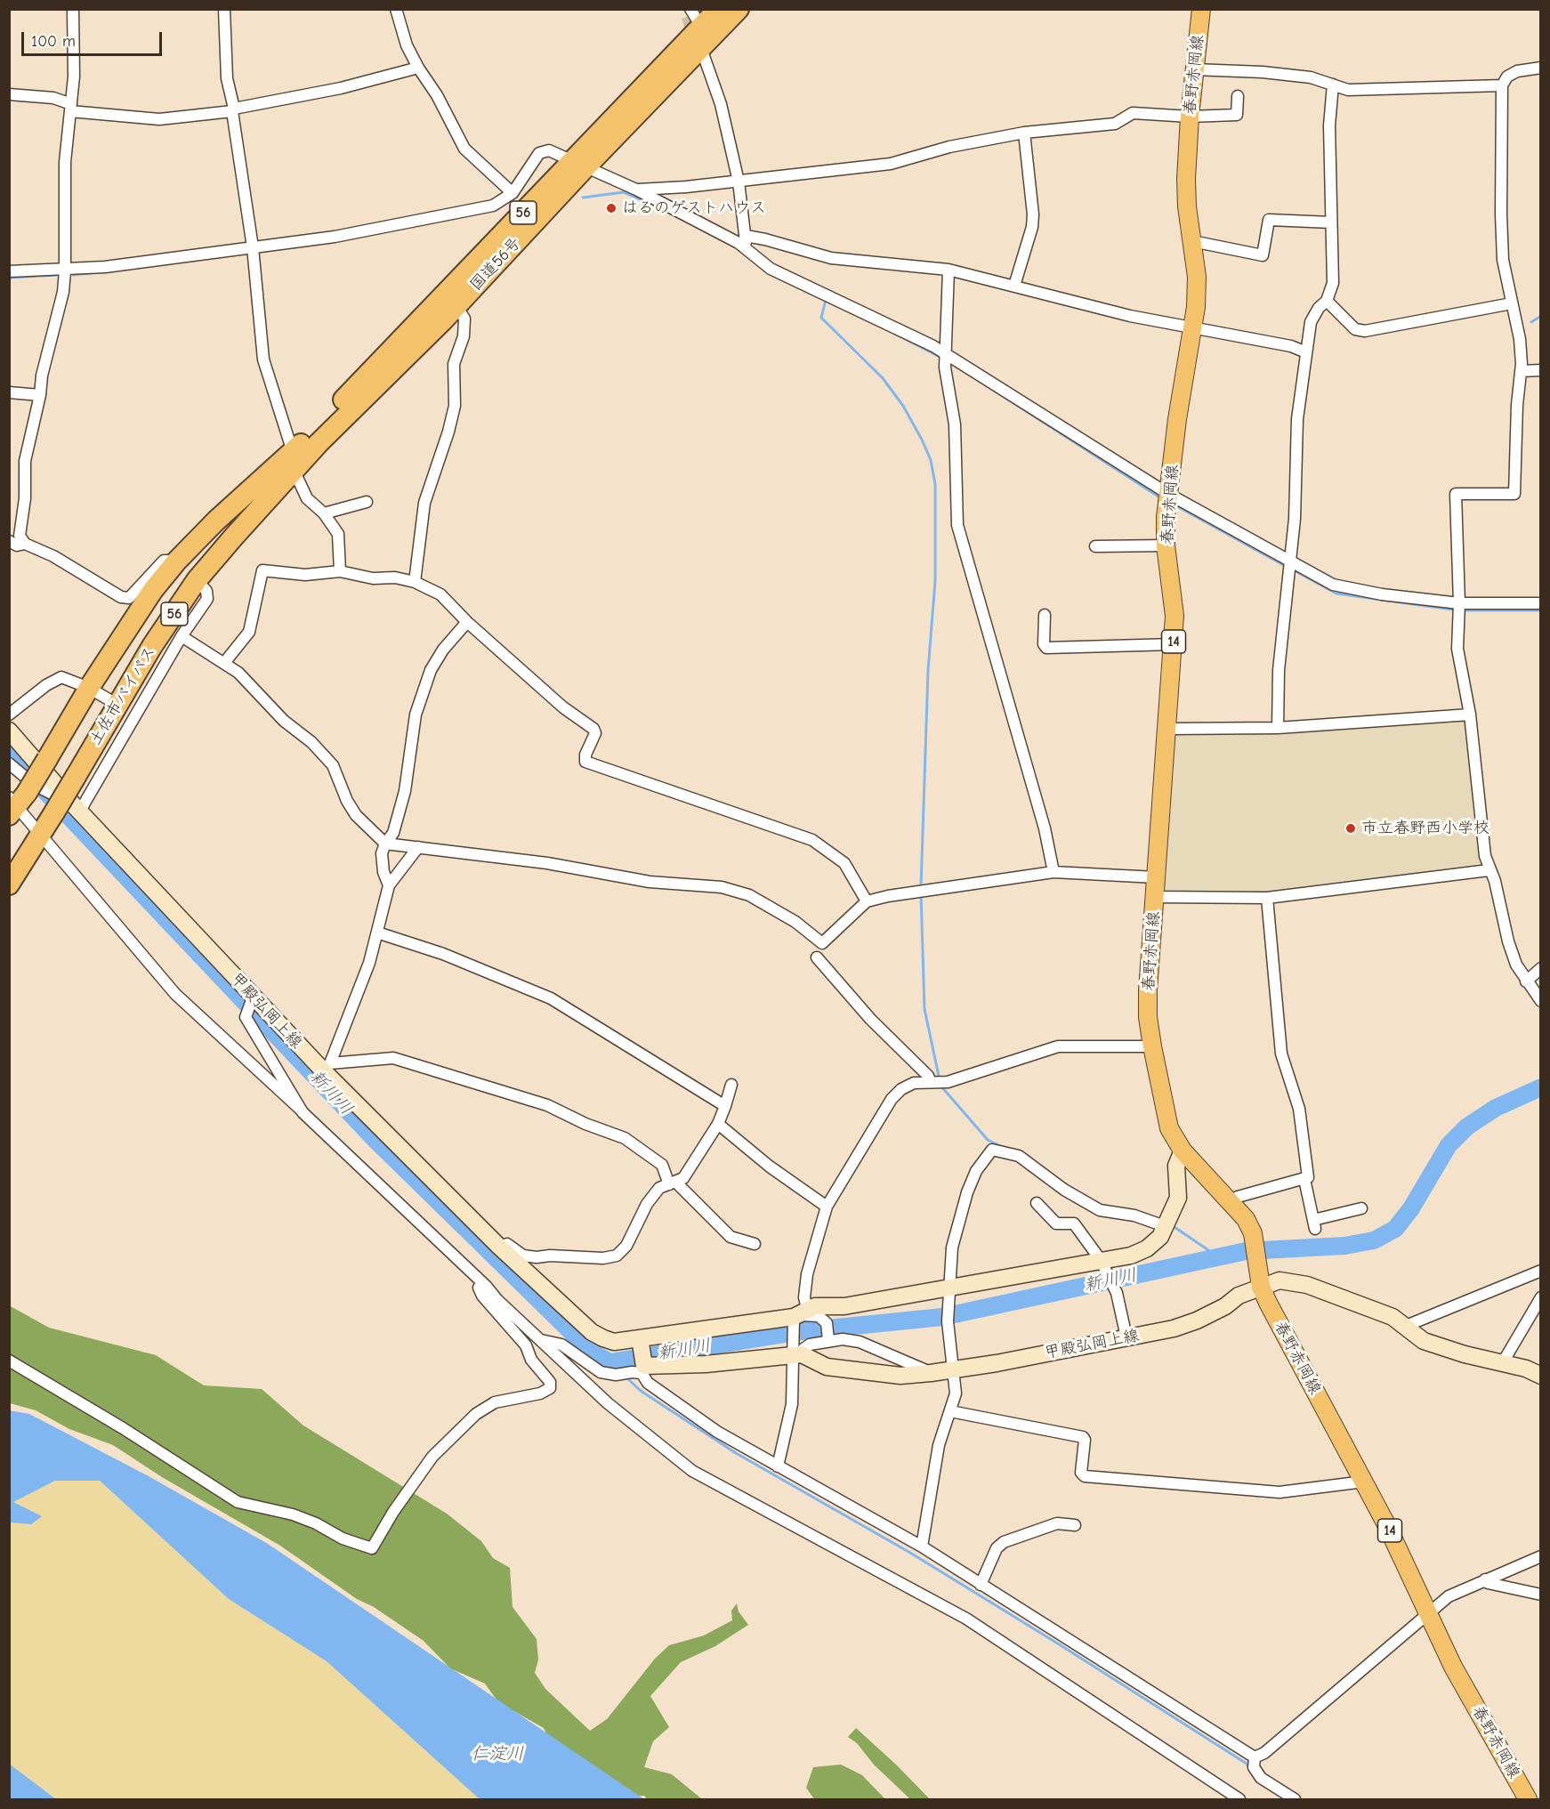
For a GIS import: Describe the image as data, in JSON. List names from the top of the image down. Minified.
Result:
{"streets":{"highway":["56","国道56号","土佐市バイパス"],"main road":["春野赤岡線","14","甲殿弘岡上線"]},"crossings":[["春野赤岡線","甲殿弘岡上線"],["国道56号","土佐市バイパス"],["土佐市バイパス","甲殿弘岡上線"]],"water":["新川川","仁淀川"],"places":["はるのゲストハウス","市立春野西小学校"],"scale_bar":"100 m"}
